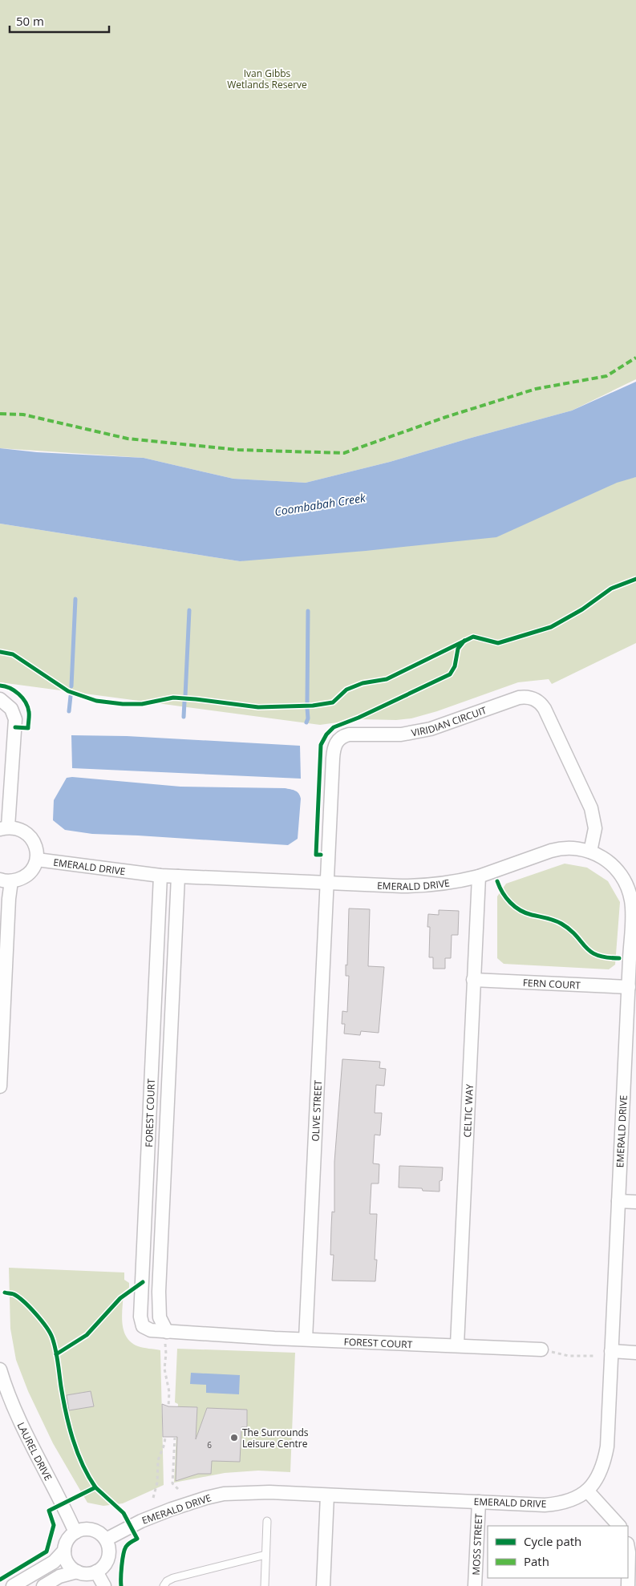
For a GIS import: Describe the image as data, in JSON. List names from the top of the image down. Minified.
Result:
{"streets":{"street":["VIRIDIAN CIRCUIT","EMERALD DRIVE","FERN COURT","CELTIC WAY","OLIVE STREET","FOREST COURT","LAUREL DRIVE","MOSS STREET"]},"crossings":[["VIRIDIAN CIRCUIT","EMERALD DRIVE"],["VIRIDIAN CIRCUIT","OLIVE STREET"],["EMERALD DRIVE","FERN COURT"],["EMERALD DRIVE","CELTIC WAY"],["EMERALD DRIVE","OLIVE STREET"],["EMERALD DRIVE","FOREST COURT"],["EMERALD DRIVE","LAUREL DRIVE"],["EMERALD DRIVE","MOSS STREET"],["FERN COURT","CELTIC WAY"],["CELTIC WAY","FOREST COURT"],["OLIVE STREET","FOREST COURT"]],"water":["Coombabah Creek"],"parks":["Ivan Gibbs Wetlands Reserve"],"places":["The Surrounds Leisure Centre"],"house_numbers":["6"],"legend":["Cycle path","Path"],"scale_bar":"50 m"}
